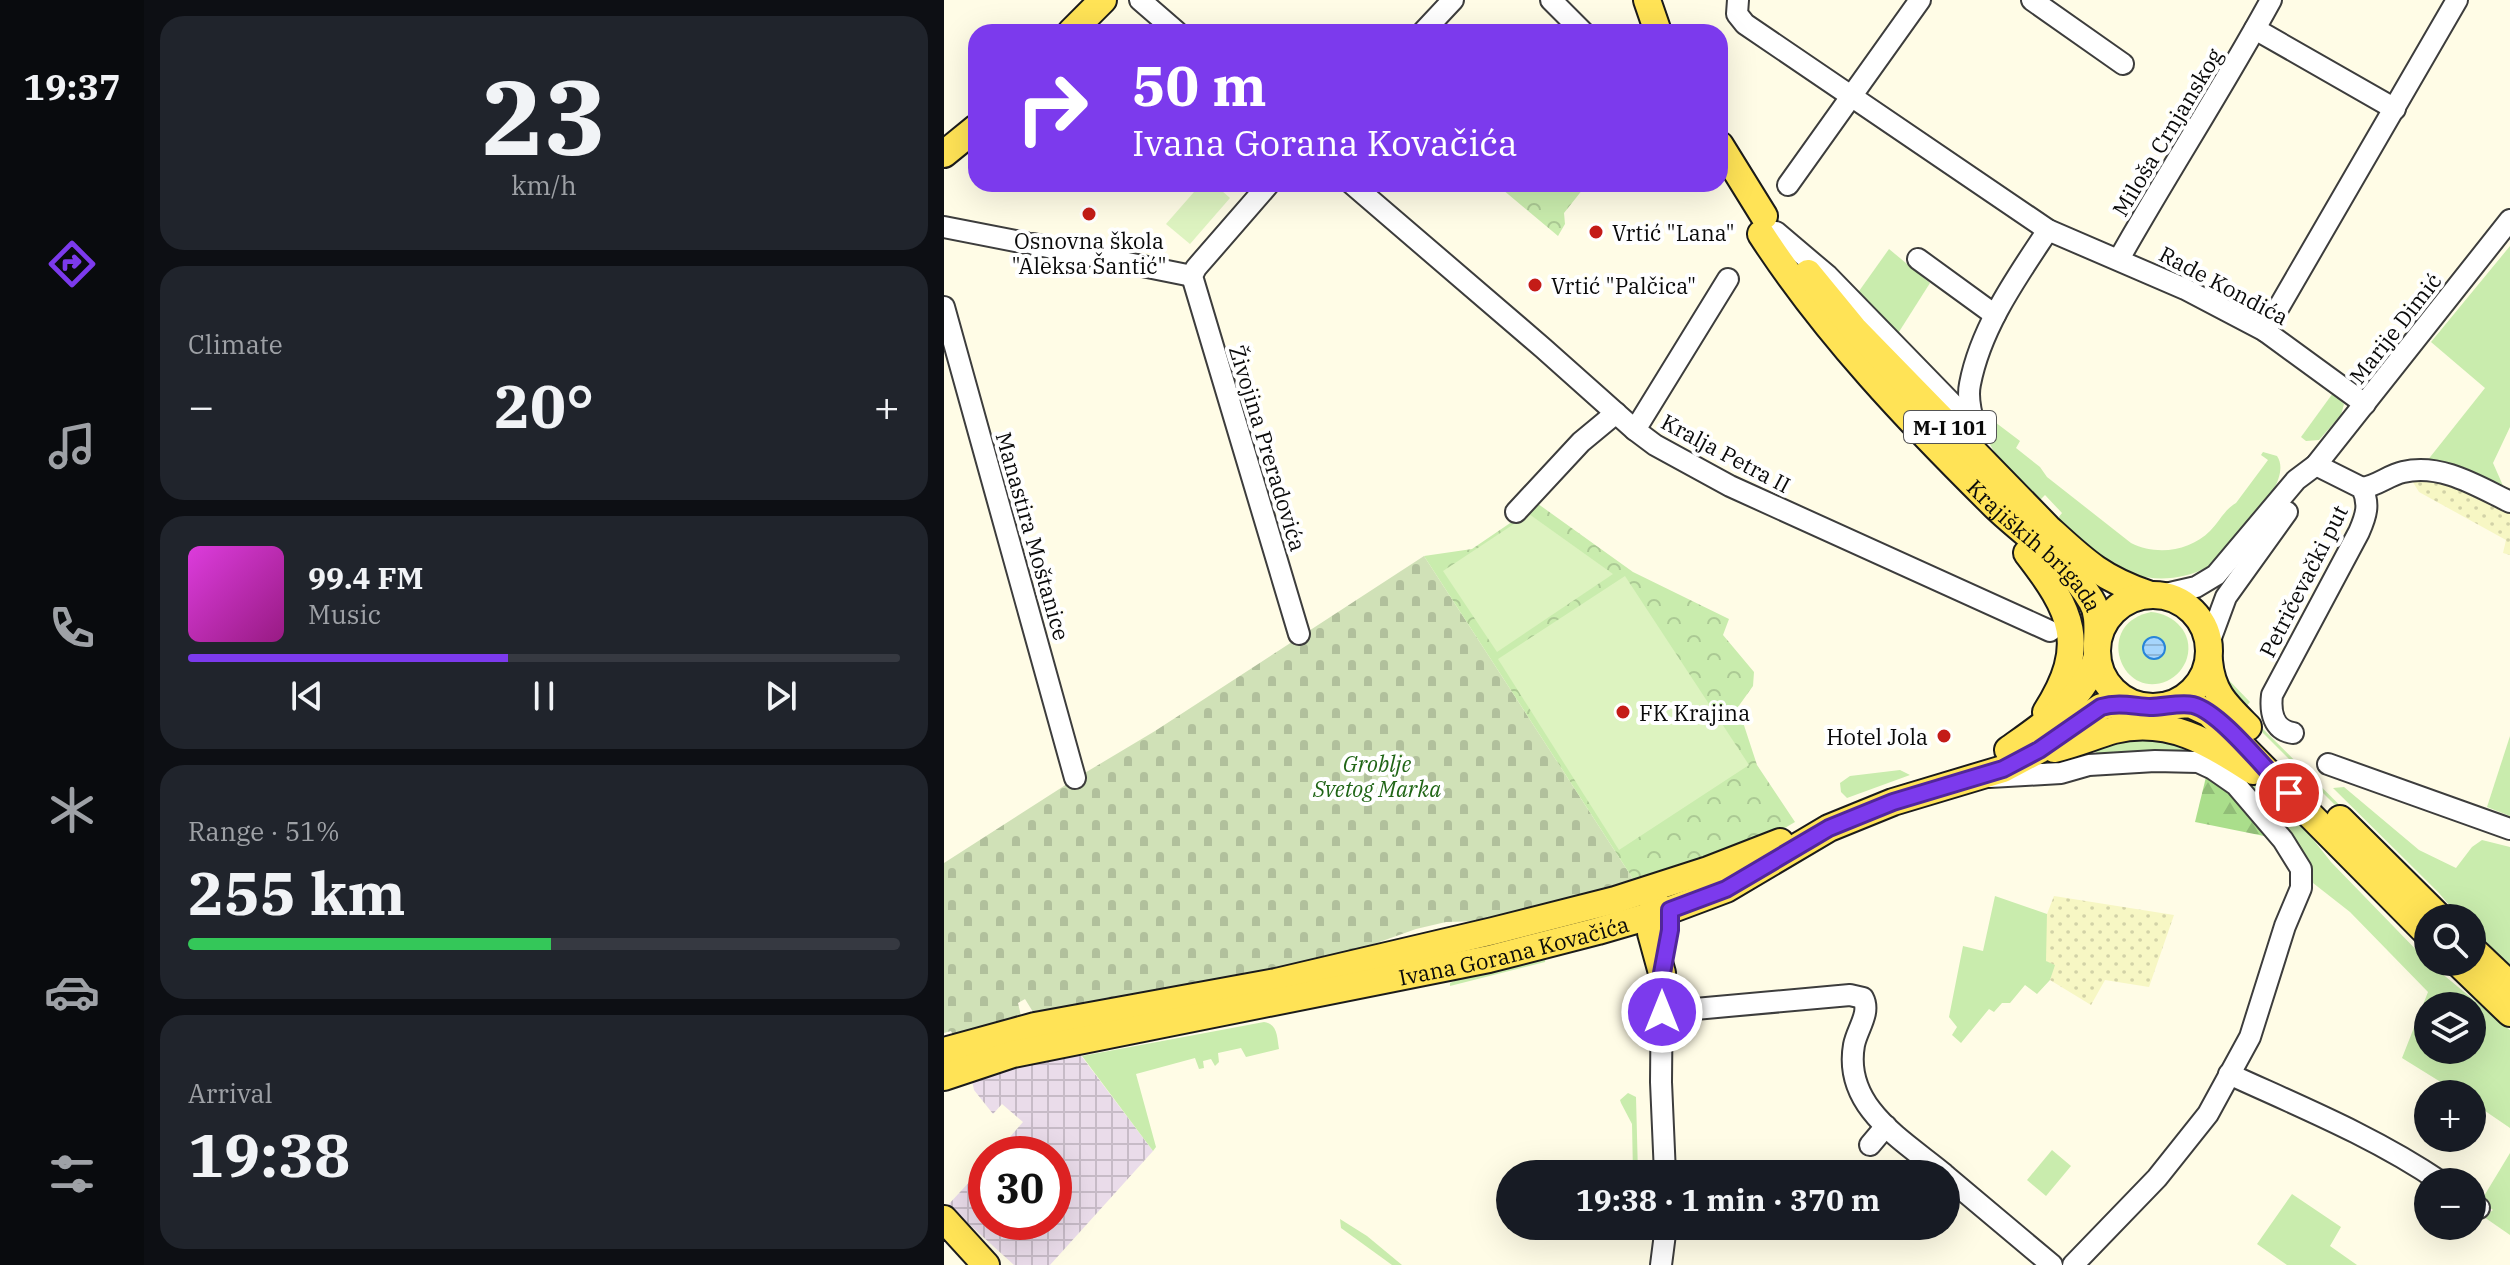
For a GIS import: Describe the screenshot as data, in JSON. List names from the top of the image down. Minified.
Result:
{"streets":{"main road":["M-I 101","Krajiških brigada","Ivana Gorana Kovačića"],"street":["Miloša Crnjanskog","Rade Kondića","Marije Dimić","Živojina Preradovića","Kralja Petra II","Manastira Moštanice","Petričevački put"]},"crossings":[["Miloša Crnjanskog","Rade Kondića"],["Rade Kondića","Marije Dimić"],["Marije Dimić","M-I 101"],["Marije Dimić","Krajiških brigada"],["Marije Dimić","Petričevački put"],["Marije Dimić","Ivana Gorana Kovačića"],["M-I 101","Krajiških brigada"],["M-I 101","Ivana Gorana Kovačića"],["Krajiških brigada","Ivana Gorana Kovačića"]],"parks":["Groblje Svetog Marka"],"places":["Osnovna škola \"Aleksa Šantić\"","Vrtić \"Lana\"","Vrtić \"Palčica\"","FK Krajina","Hotel Jola"],"page":{"tabs":"19:37","tile":[["23","km/h"],"Climate",["Range · 51%","255 km"],["Arrival","19:38"]],"turn":["50 m","Ivana Gorana Kovačića"],"heat":["−","20°","+"],"song":["99.4 FM","Music"],"map_buttons":["+","−"],"limit":"30","trip":"19:38 · 1 min · 370 m"}}
